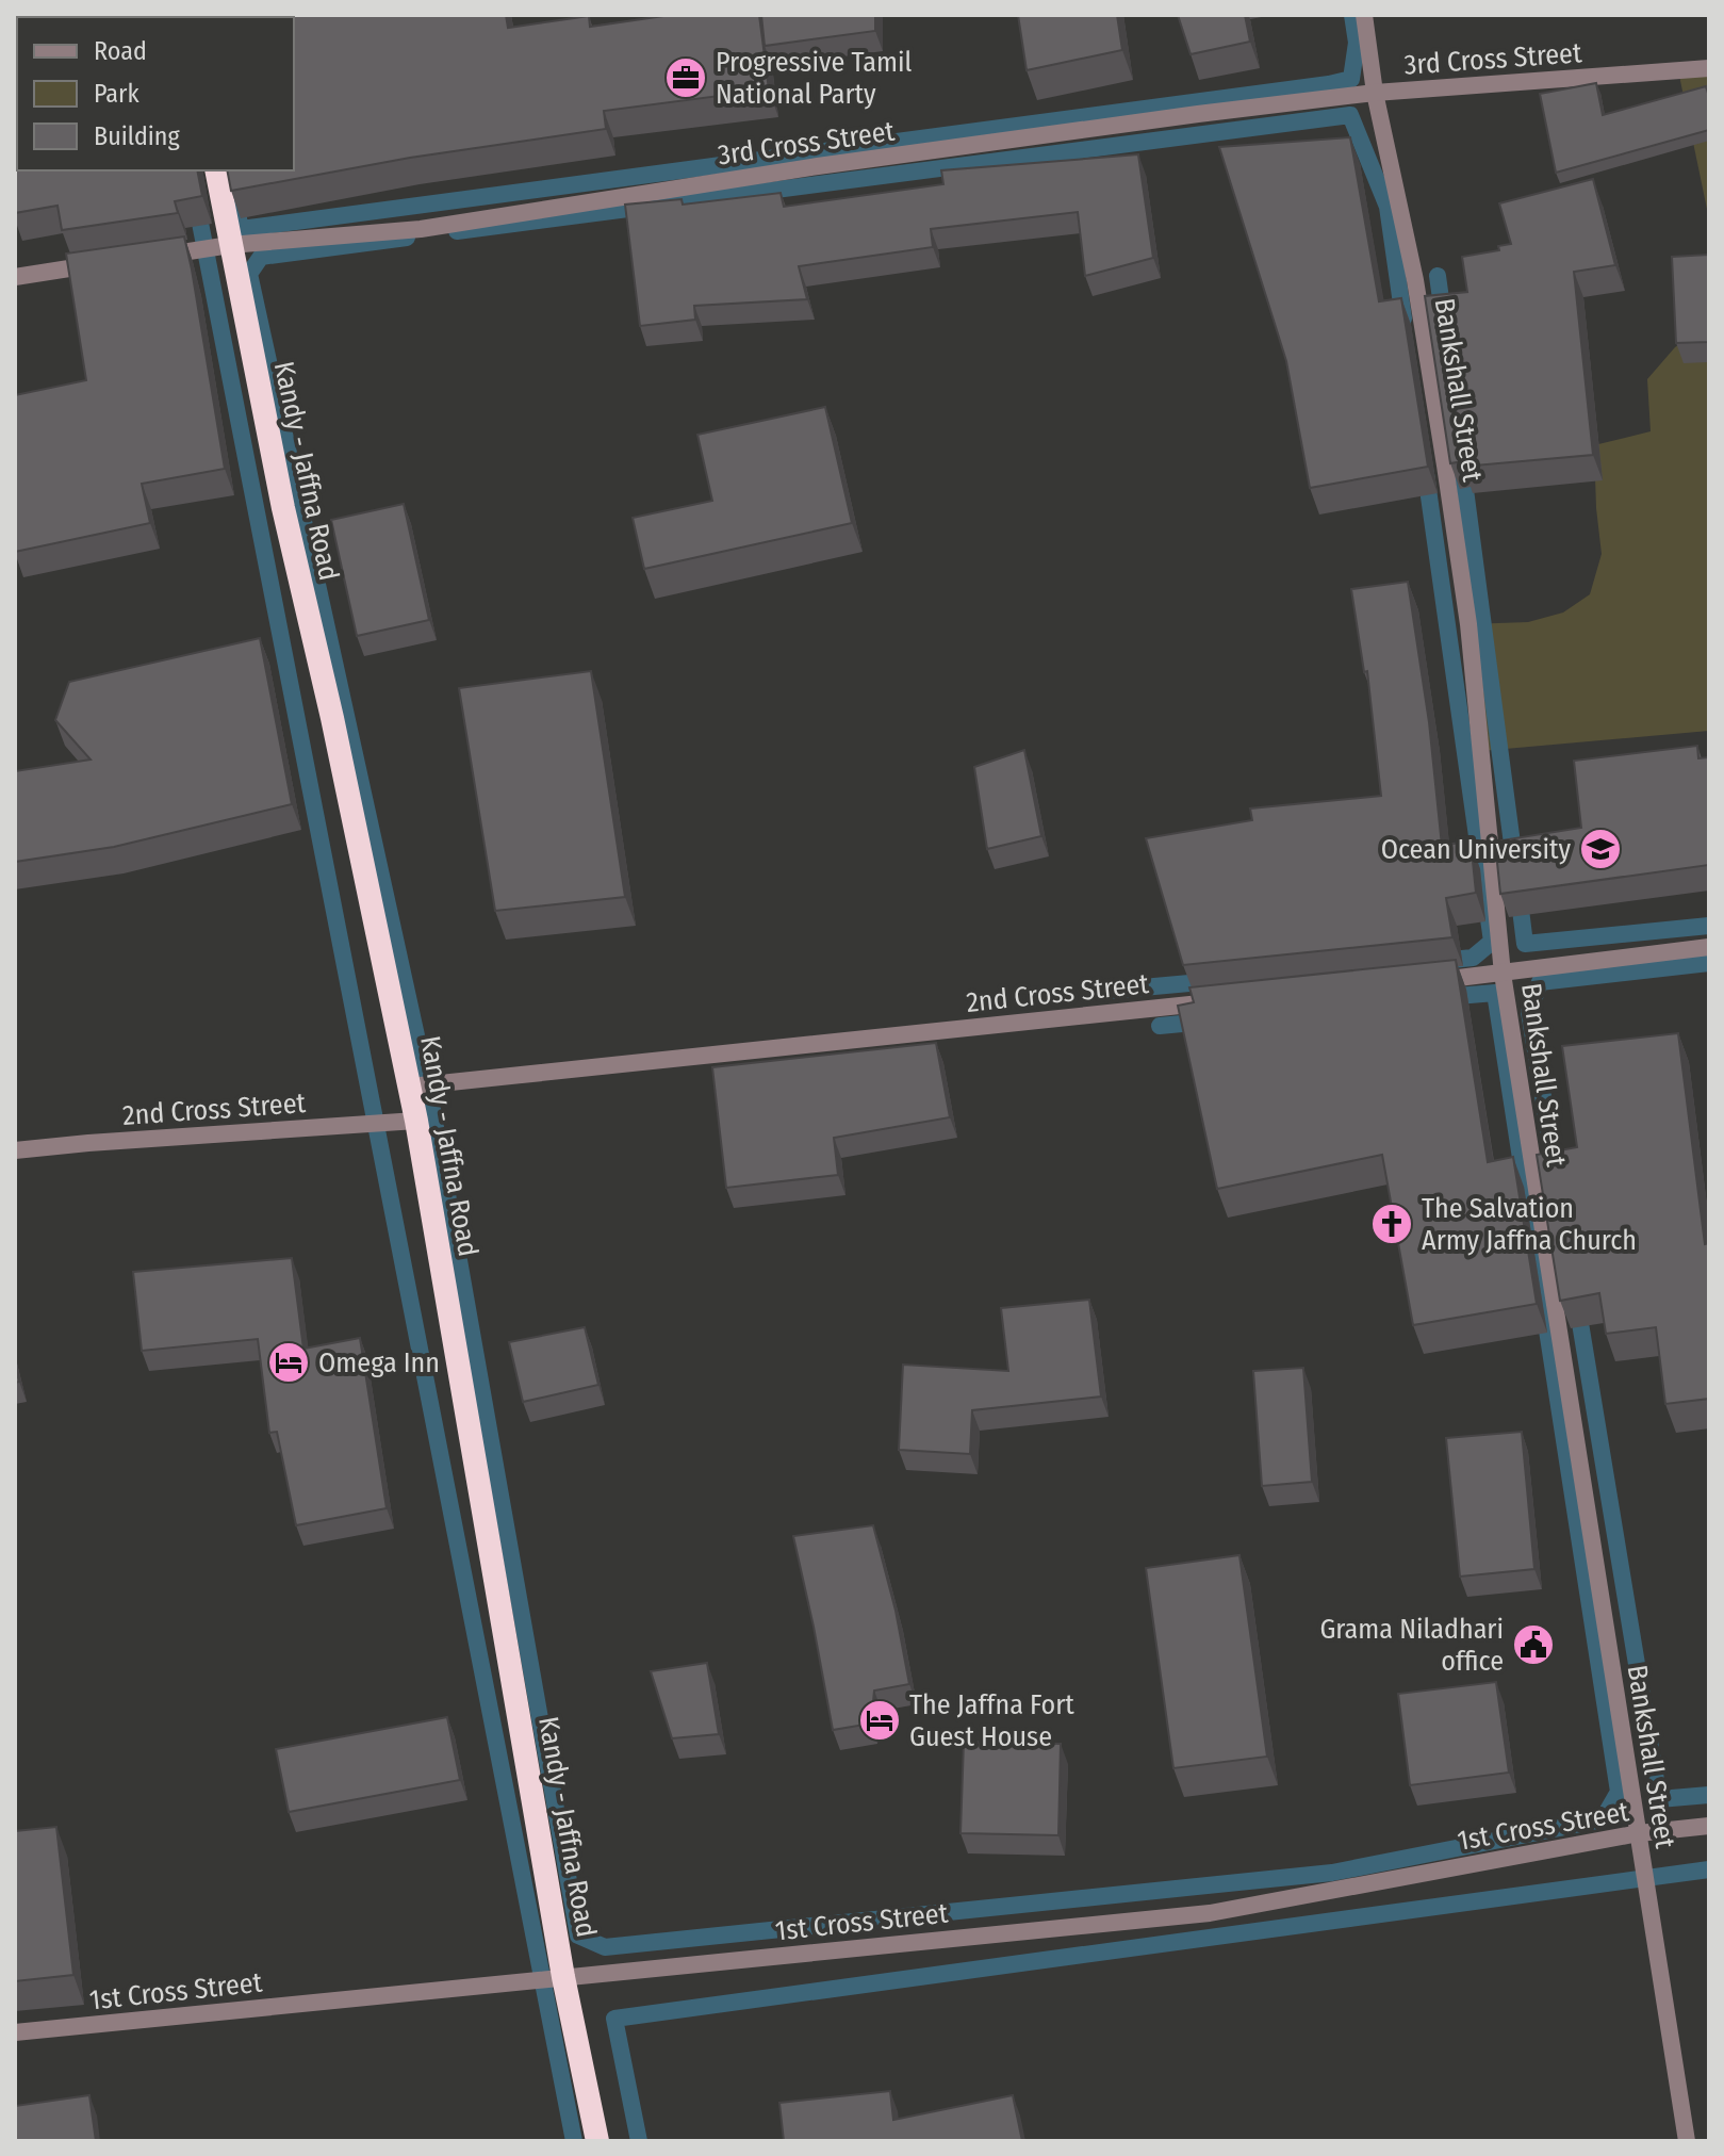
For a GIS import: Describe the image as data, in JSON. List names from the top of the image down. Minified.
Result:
{"streets":{"highway":["Kandy - Jaffna Road"],"street":["3rd Cross Street","Bankshall Street","2nd Cross Street","1st Cross Street"]},"crossings":[["3rd Cross Street","Bankshall Street"],["3rd Cross Street","Kandy - Jaffna Road"],["Bankshall Street","1st Cross Street"],["Kandy - Jaffna Road","2nd Cross Street"],["Kandy - Jaffna Road","1st Cross Street"]],"places":{"office":["Progressive Tamil National Party"],"school or university":["Ocean University"],"church":["The Salvation Army Jaffna Church"],"hotel":["Omega Inn","The Jaffna Fort Guest House"],"public building":["Grama Niladhari office"]},"legend":["Road","Park","Building"]}
